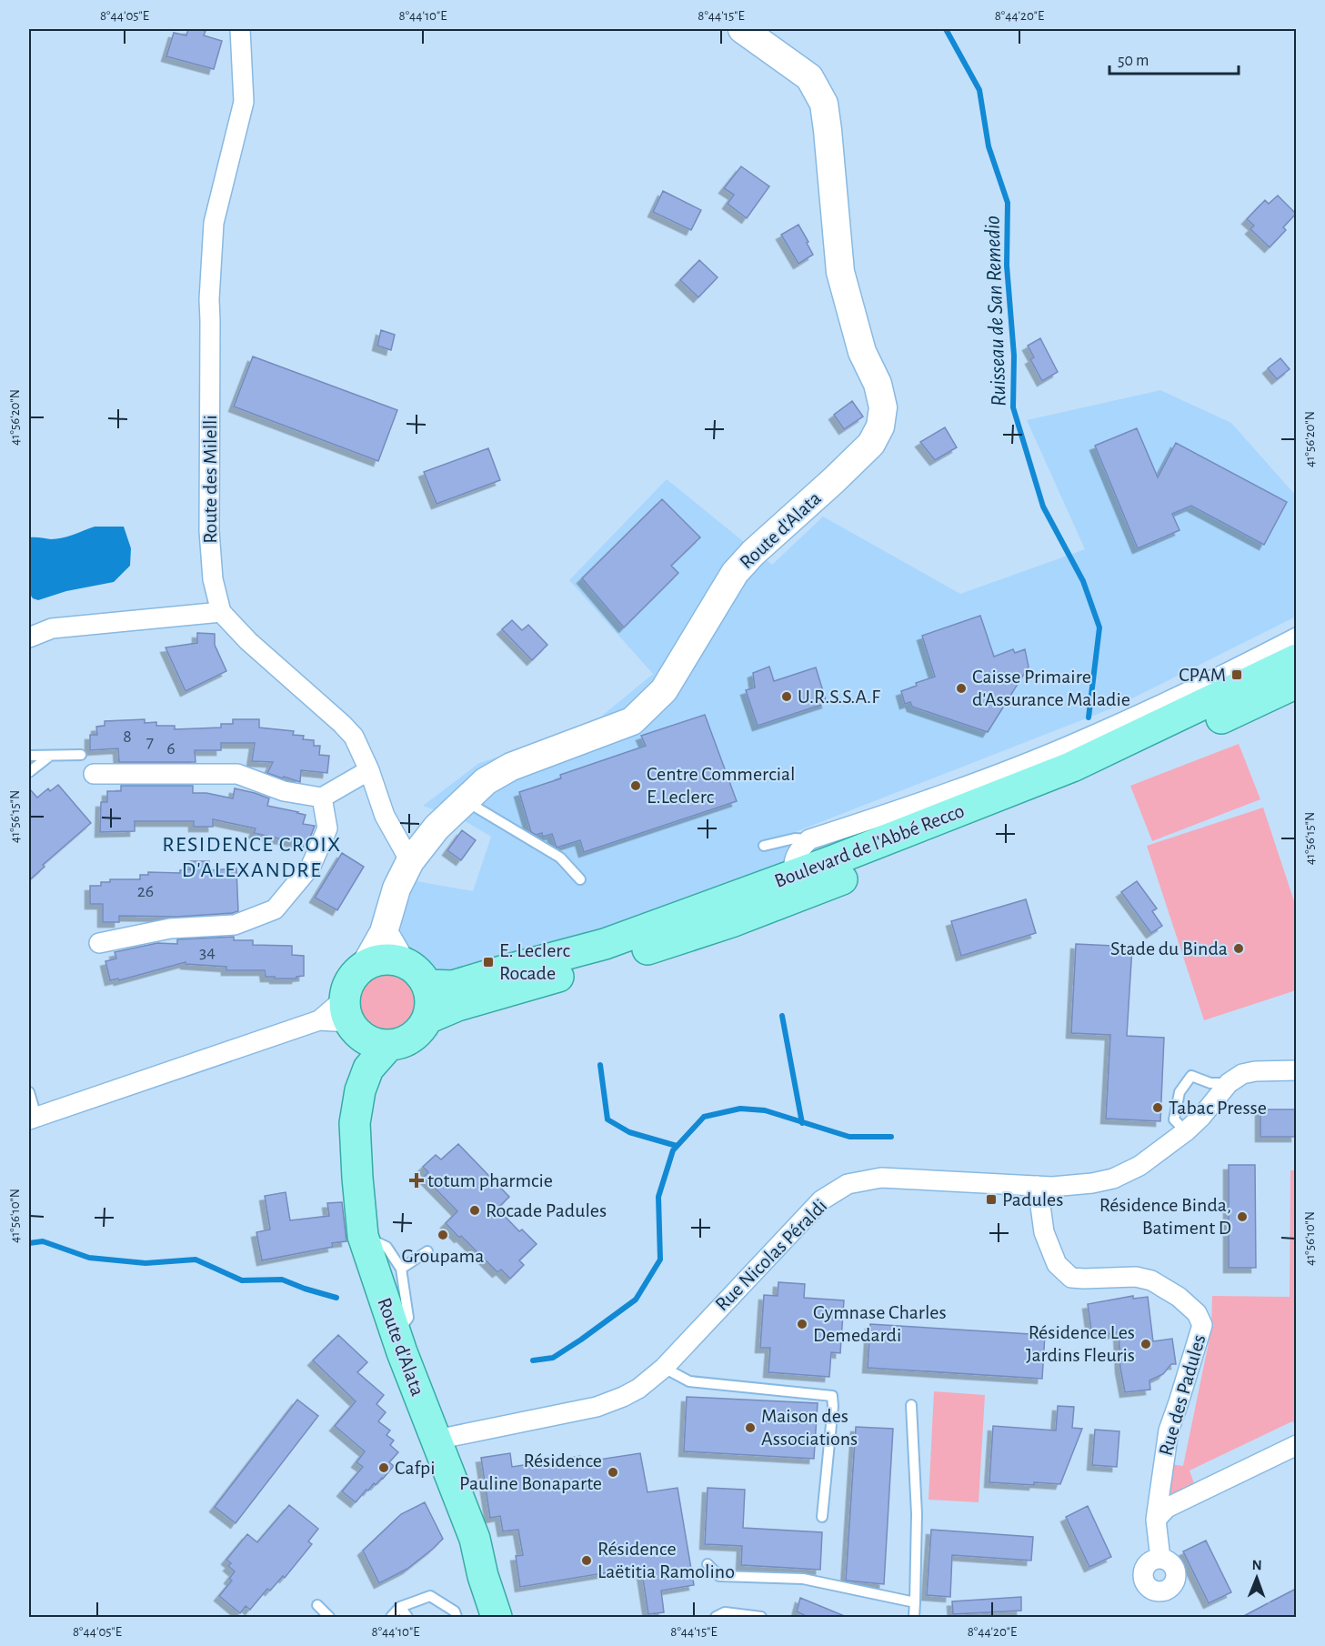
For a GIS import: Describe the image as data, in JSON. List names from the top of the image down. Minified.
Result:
{"streets":{"main road":["Route d'Alata","Boulevard de l'Abbé Recco"],"street":["Route des Milelli","Rue Nicolas Péraldi","Rue des Padules"]},"crossings":[["Route des Milelli","Route d'Alata"],["Route d'Alata","Boulevard de l'Abbé Recco"],["Route d'Alata","Rue Nicolas Péraldi"],["Rue Nicolas Péraldi","Rue des Padules"]],"districts":["RESIDENCE CROIX D'ALEXANDRE"],"water":["Ruisseau de San Remedio"],"places":{"transit":["CPAM","E. Leclerc Rocade","Padules"],"other":["Caisse Primaire d'Assurance Maladie","U.R.S.S.A.F","Centre Commercial E.Leclerc","Stade du Binda","Tabac Presse","Rocade Padules","Résidence Binda, Batiment D","Groupama","Gymnase Charles Demedardi","Résidence Les Jardins Fleuris","Maison des Associations","Cafpi","Résidence Pauline Bonaparte","Résidence Laëtitia Ramolino"],"health":["totum pharmcie"]},"house_numbers":["8","7","6","26","34"],"scale_bar":"50 m","north":"top","coordinates":["8°44'05\"E","8°44'10\"E","8°44'15\"E","8°44'20\"E","41°56'20\"N","41°56'15\"N","41°56'10\"N"]}
